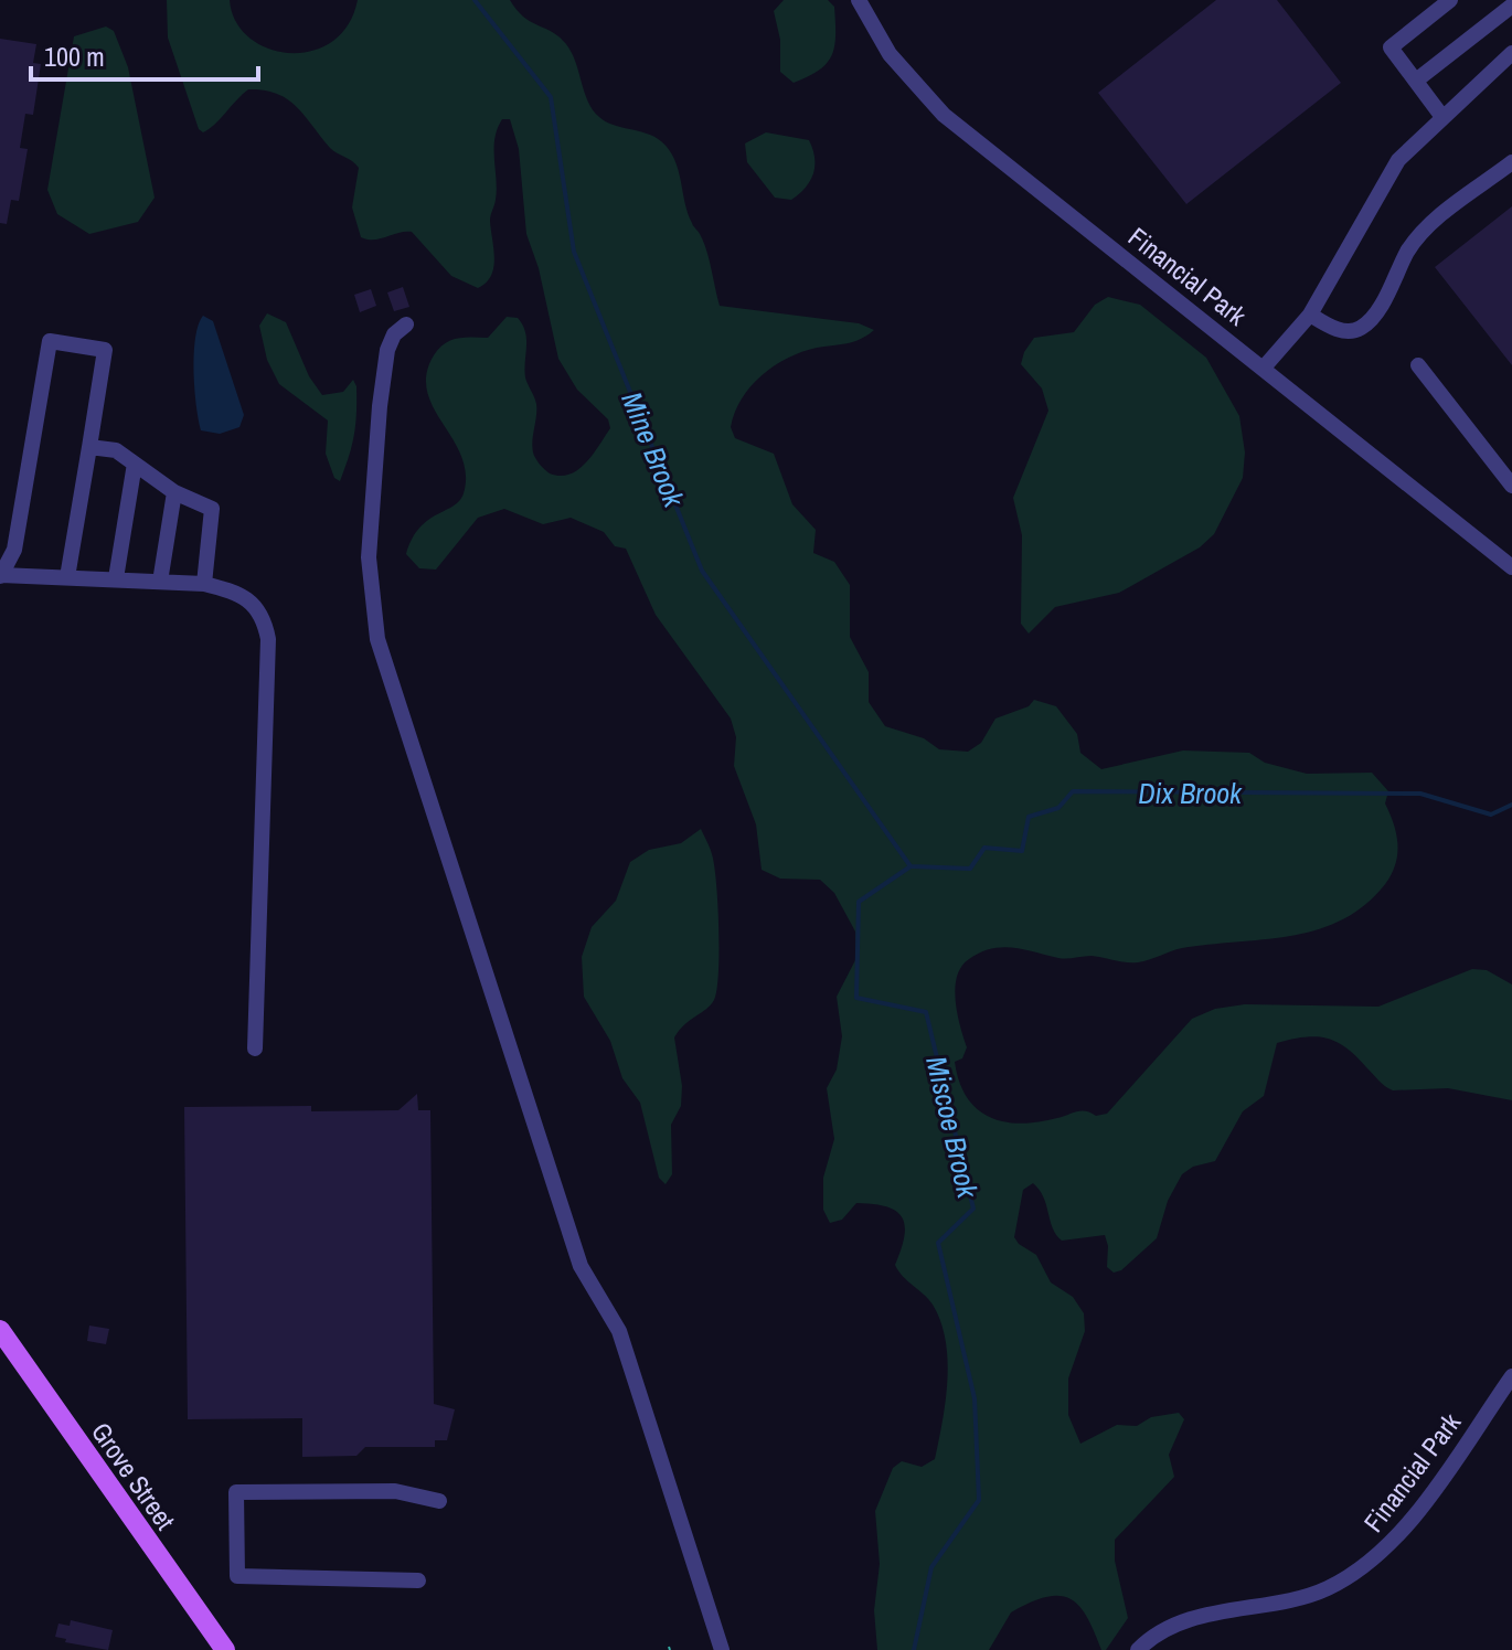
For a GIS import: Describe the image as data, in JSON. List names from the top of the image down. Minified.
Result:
{"streets":{"main road":["Grove Street"],"lane":["Financial Park"]},"water":["Mine Brook","Dix Brook","Miscoe Brook"],"scale_bar":"100 m"}
